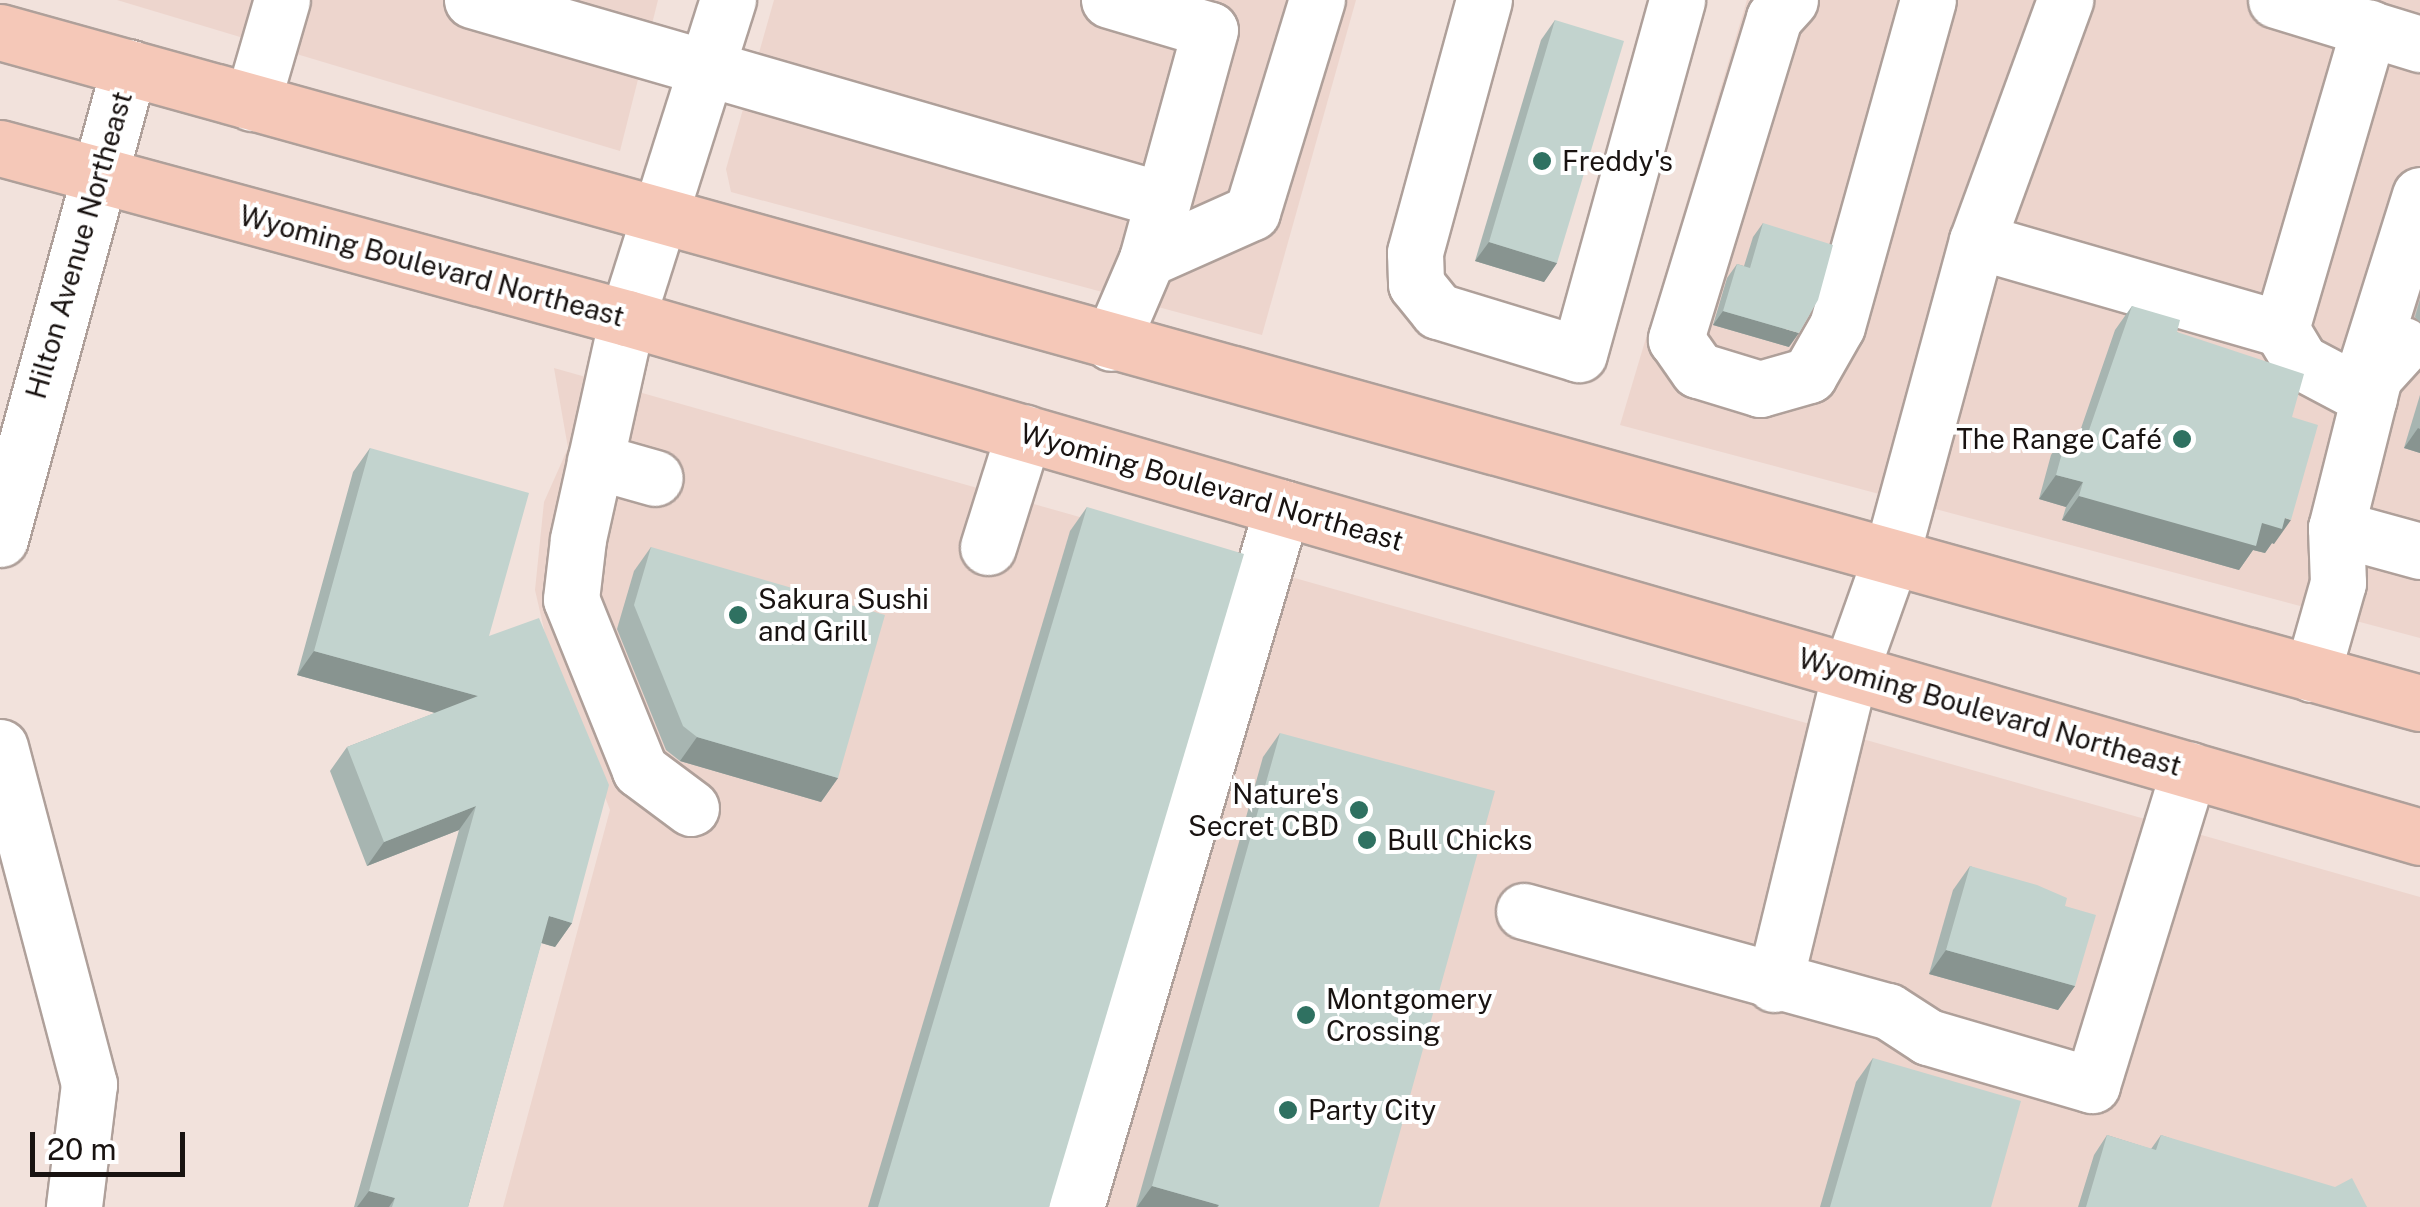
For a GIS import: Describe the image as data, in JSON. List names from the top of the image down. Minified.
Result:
{"streets":{"main road":["Wyoming Boulevard Northeast"],"street":["Hilton Avenue Northeast"]},"crossings":[["Hilton Avenue Northeast","Wyoming Boulevard Northeast"]],"places":["Freddy's","The Range Café","Sakura Sushi and Grill","Nature's Secret CBD","Bull Chicks","Montgomery Crossing","Party City"],"scale_bar":"20 m"}
